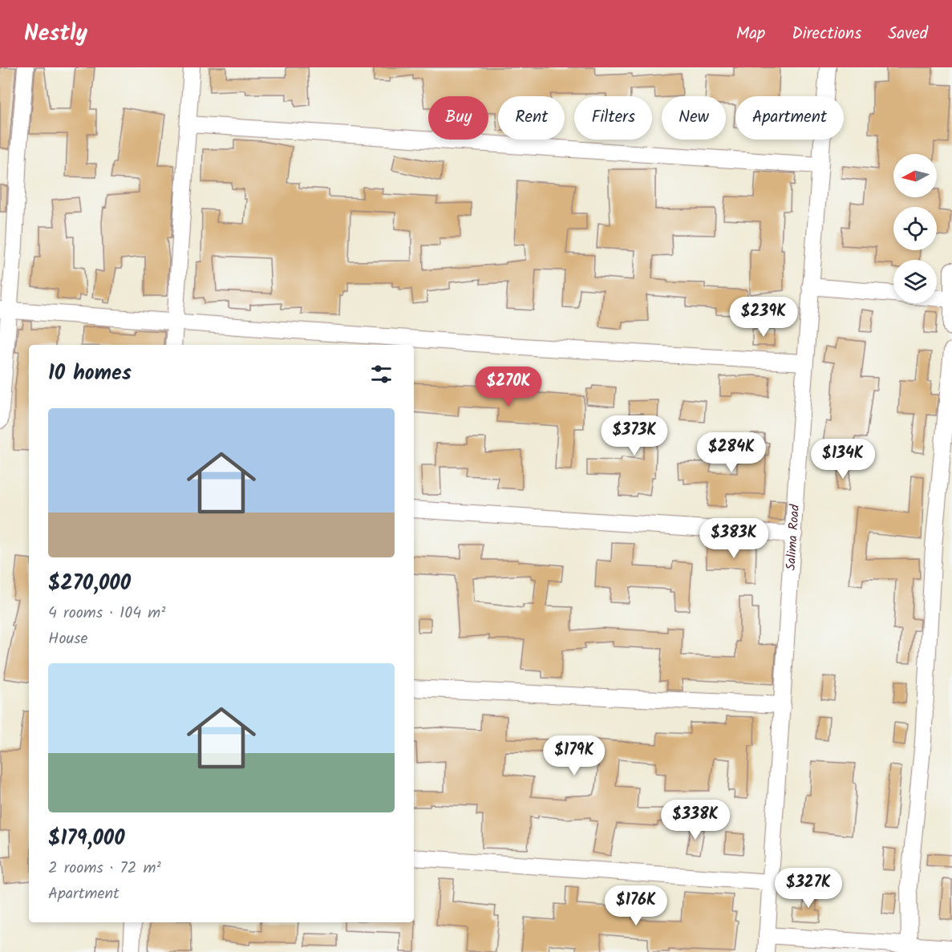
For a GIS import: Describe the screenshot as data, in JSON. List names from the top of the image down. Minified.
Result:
{"streets":{"street":["Salima Road"]},"north":"left","page":{"header":"Nestly","nav":["Map","Directions","Saved"],"chip":["Buy","Rent","Filters","New","Apartment"],"price":["$239K","$270K","$373K","$284K","$134K","$383K","$179K","$338K","$327K","$176K"],"heading":"10 homes","list":[{"name":"$270,000","note":"4 rooms · 104 m² · House"},{"name":"$179,000","note":"2 rooms · 72 m² · Apartment"}]}}
